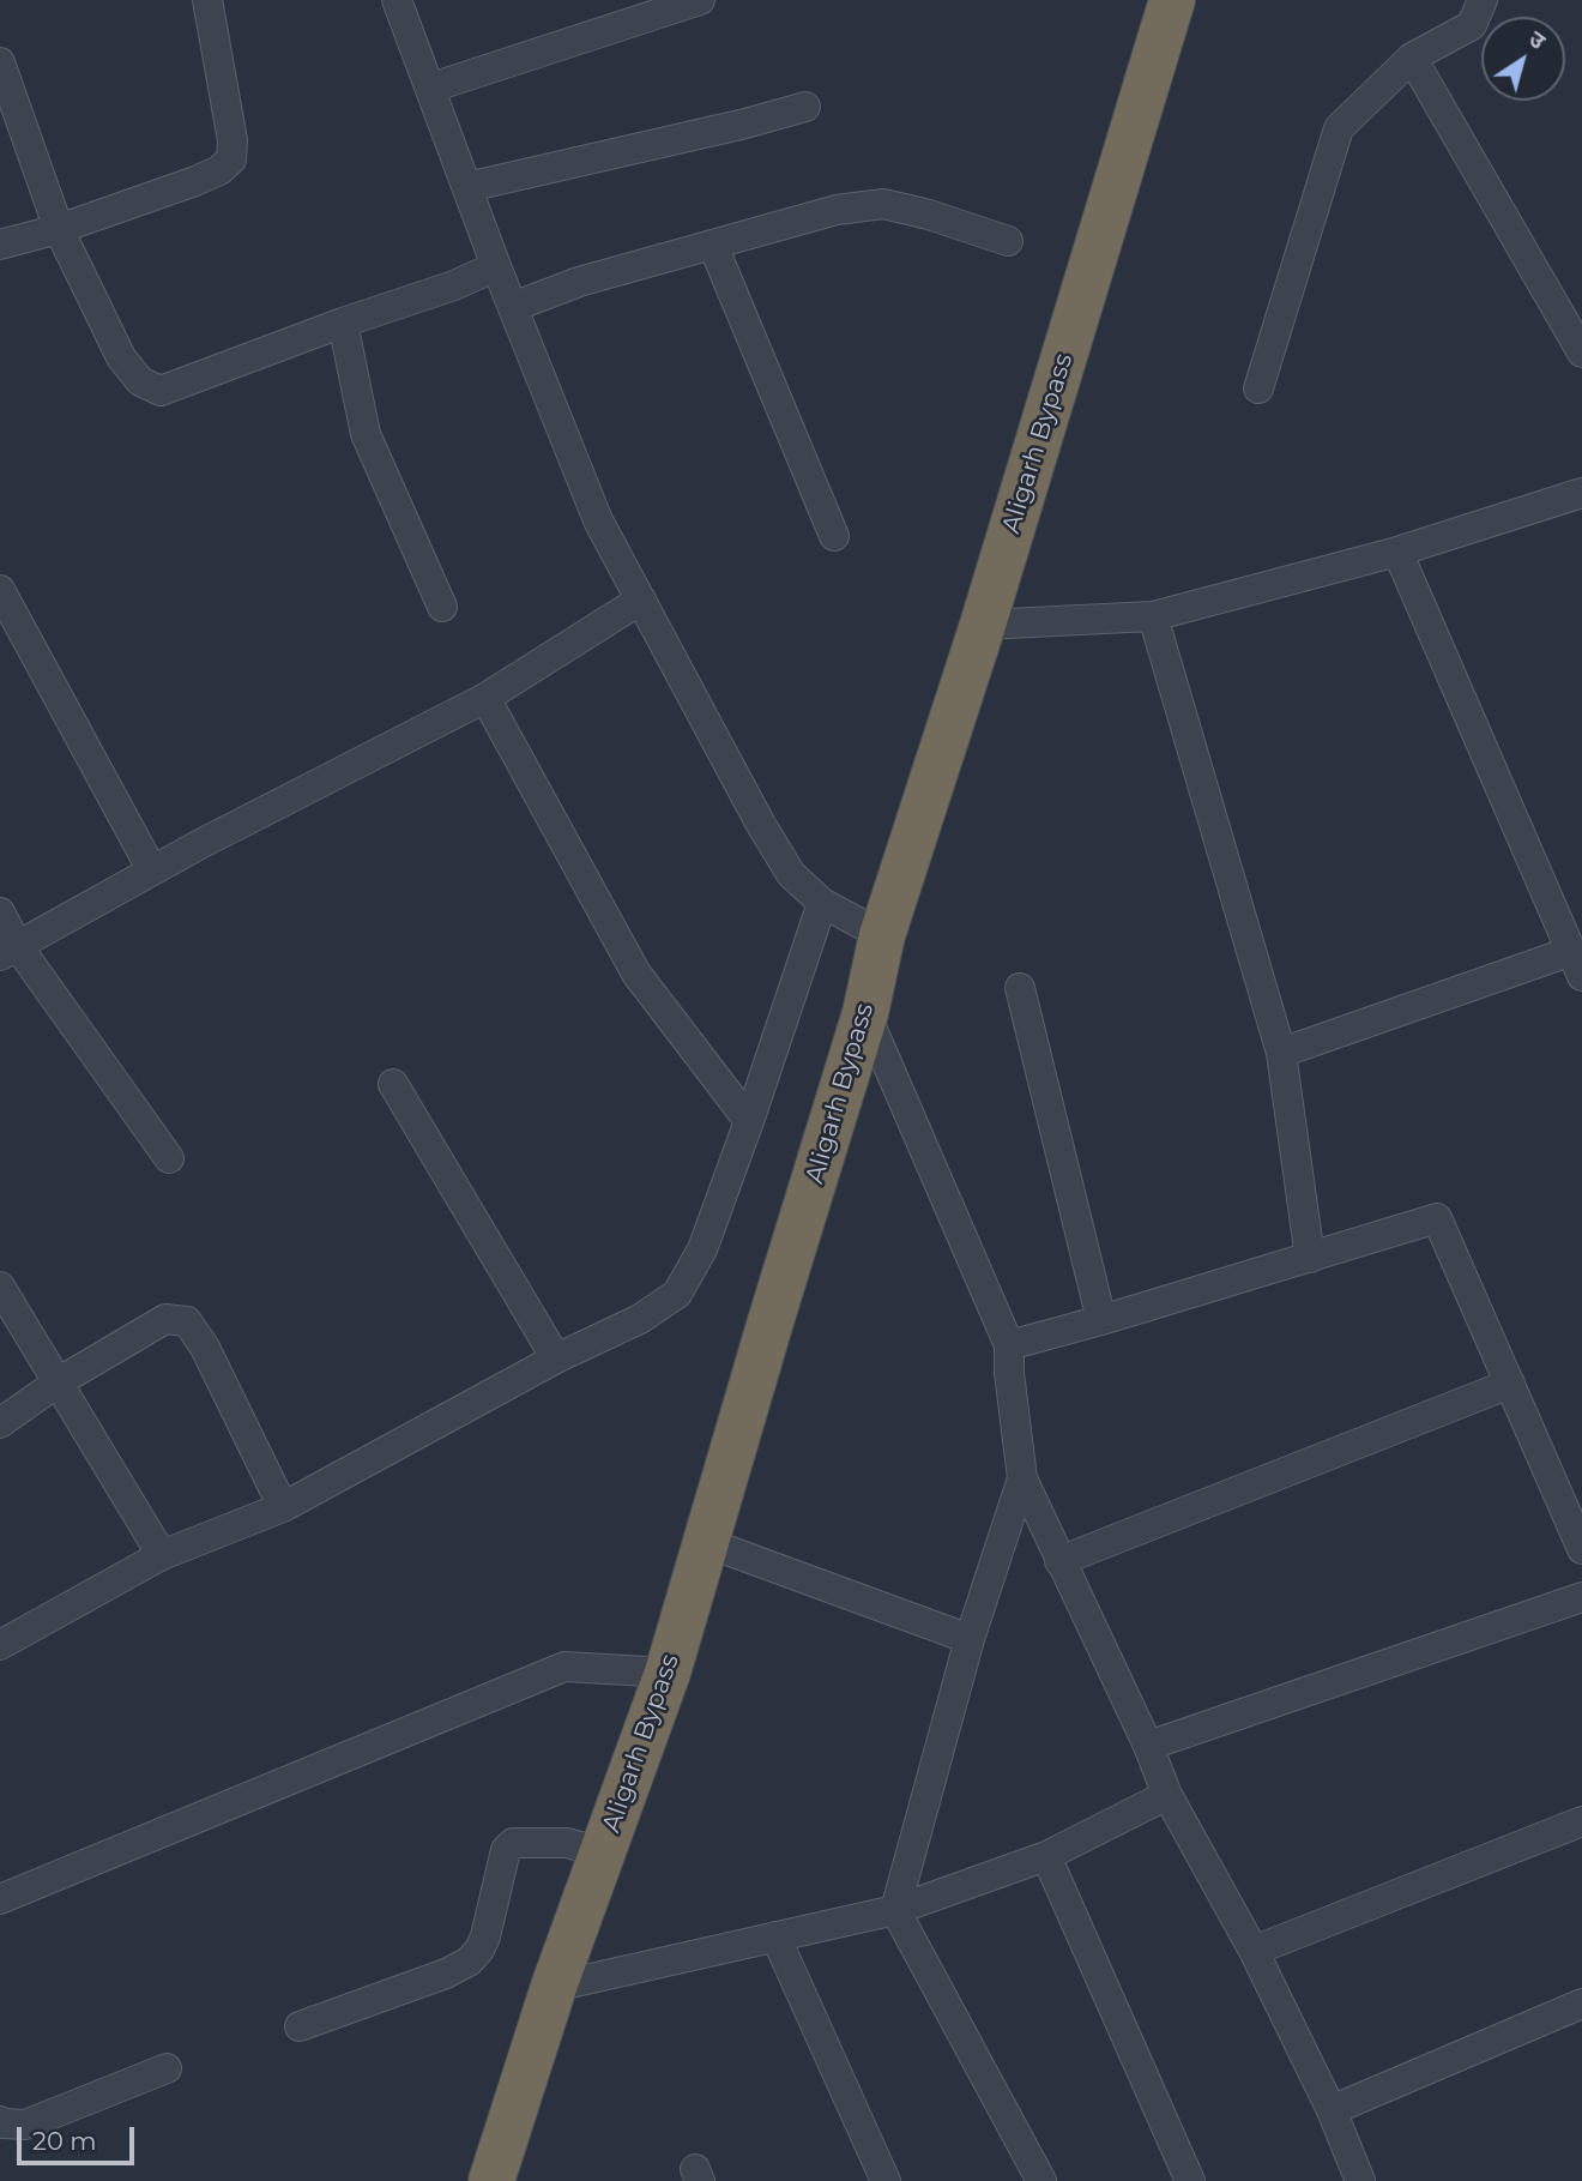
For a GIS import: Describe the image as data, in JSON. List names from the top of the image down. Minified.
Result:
{"streets":{"highway":["Aligarh Bypass"]},"scale_bar":"20 m","north":"top right"}
